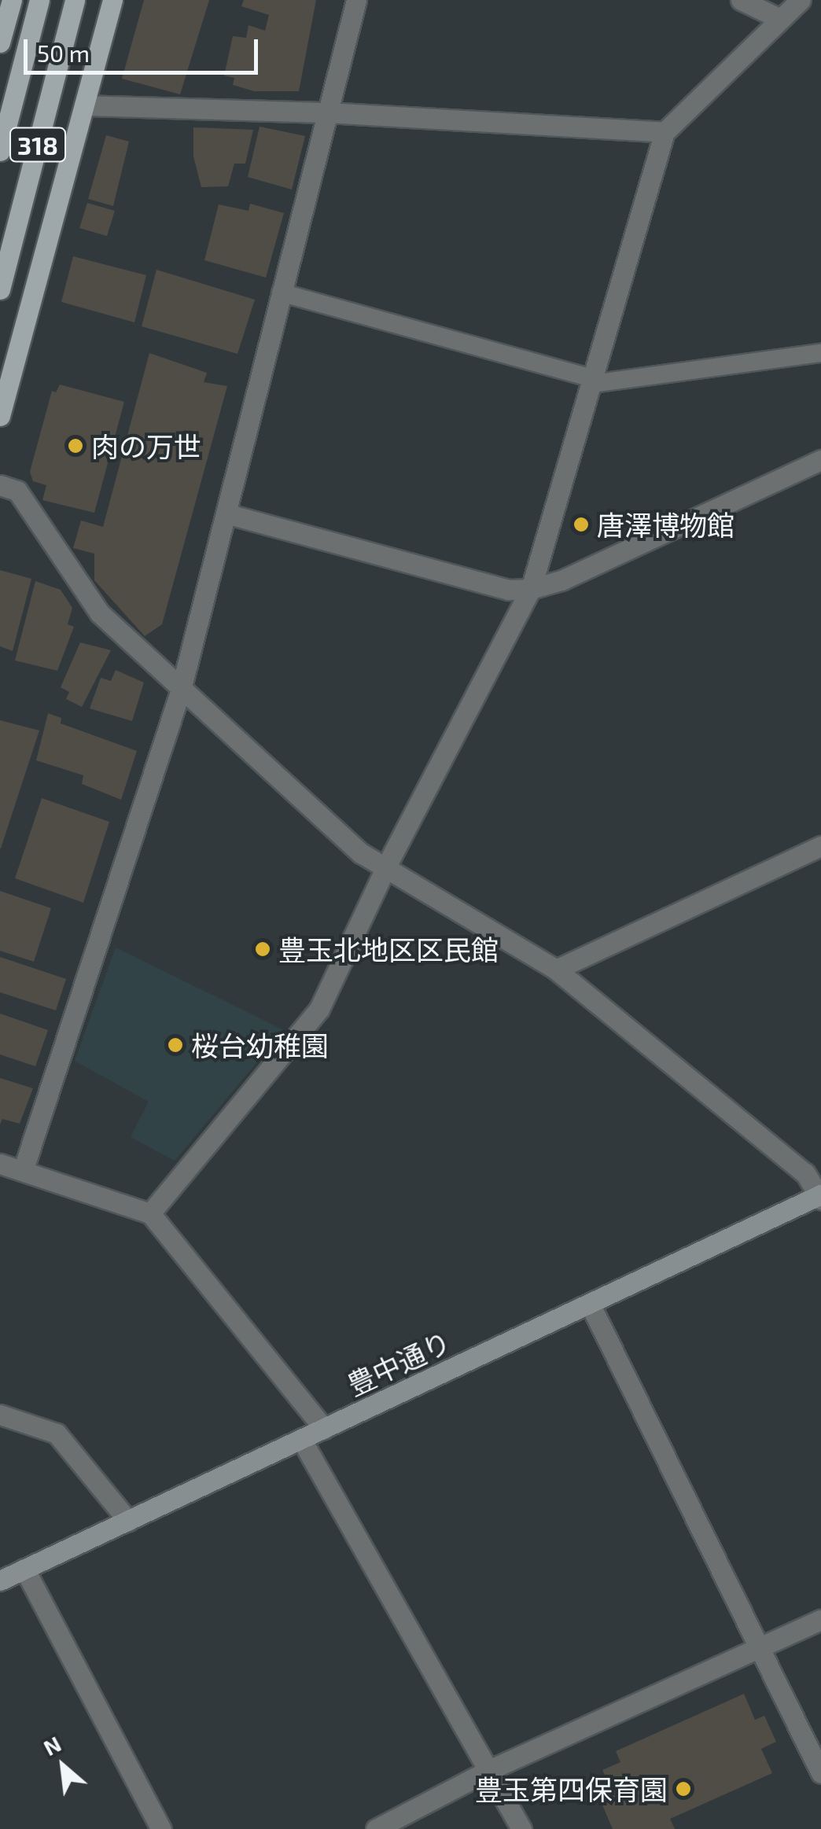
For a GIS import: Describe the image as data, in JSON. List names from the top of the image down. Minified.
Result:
{"streets":{"main road":["318"],"street":["豊中通り"]},"places":["肉の万世","唐澤博物館","豊玉北地区区民館","桜台幼稚園","豊玉第四保育園"],"scale_bar":"50 m","north":"top left"}
